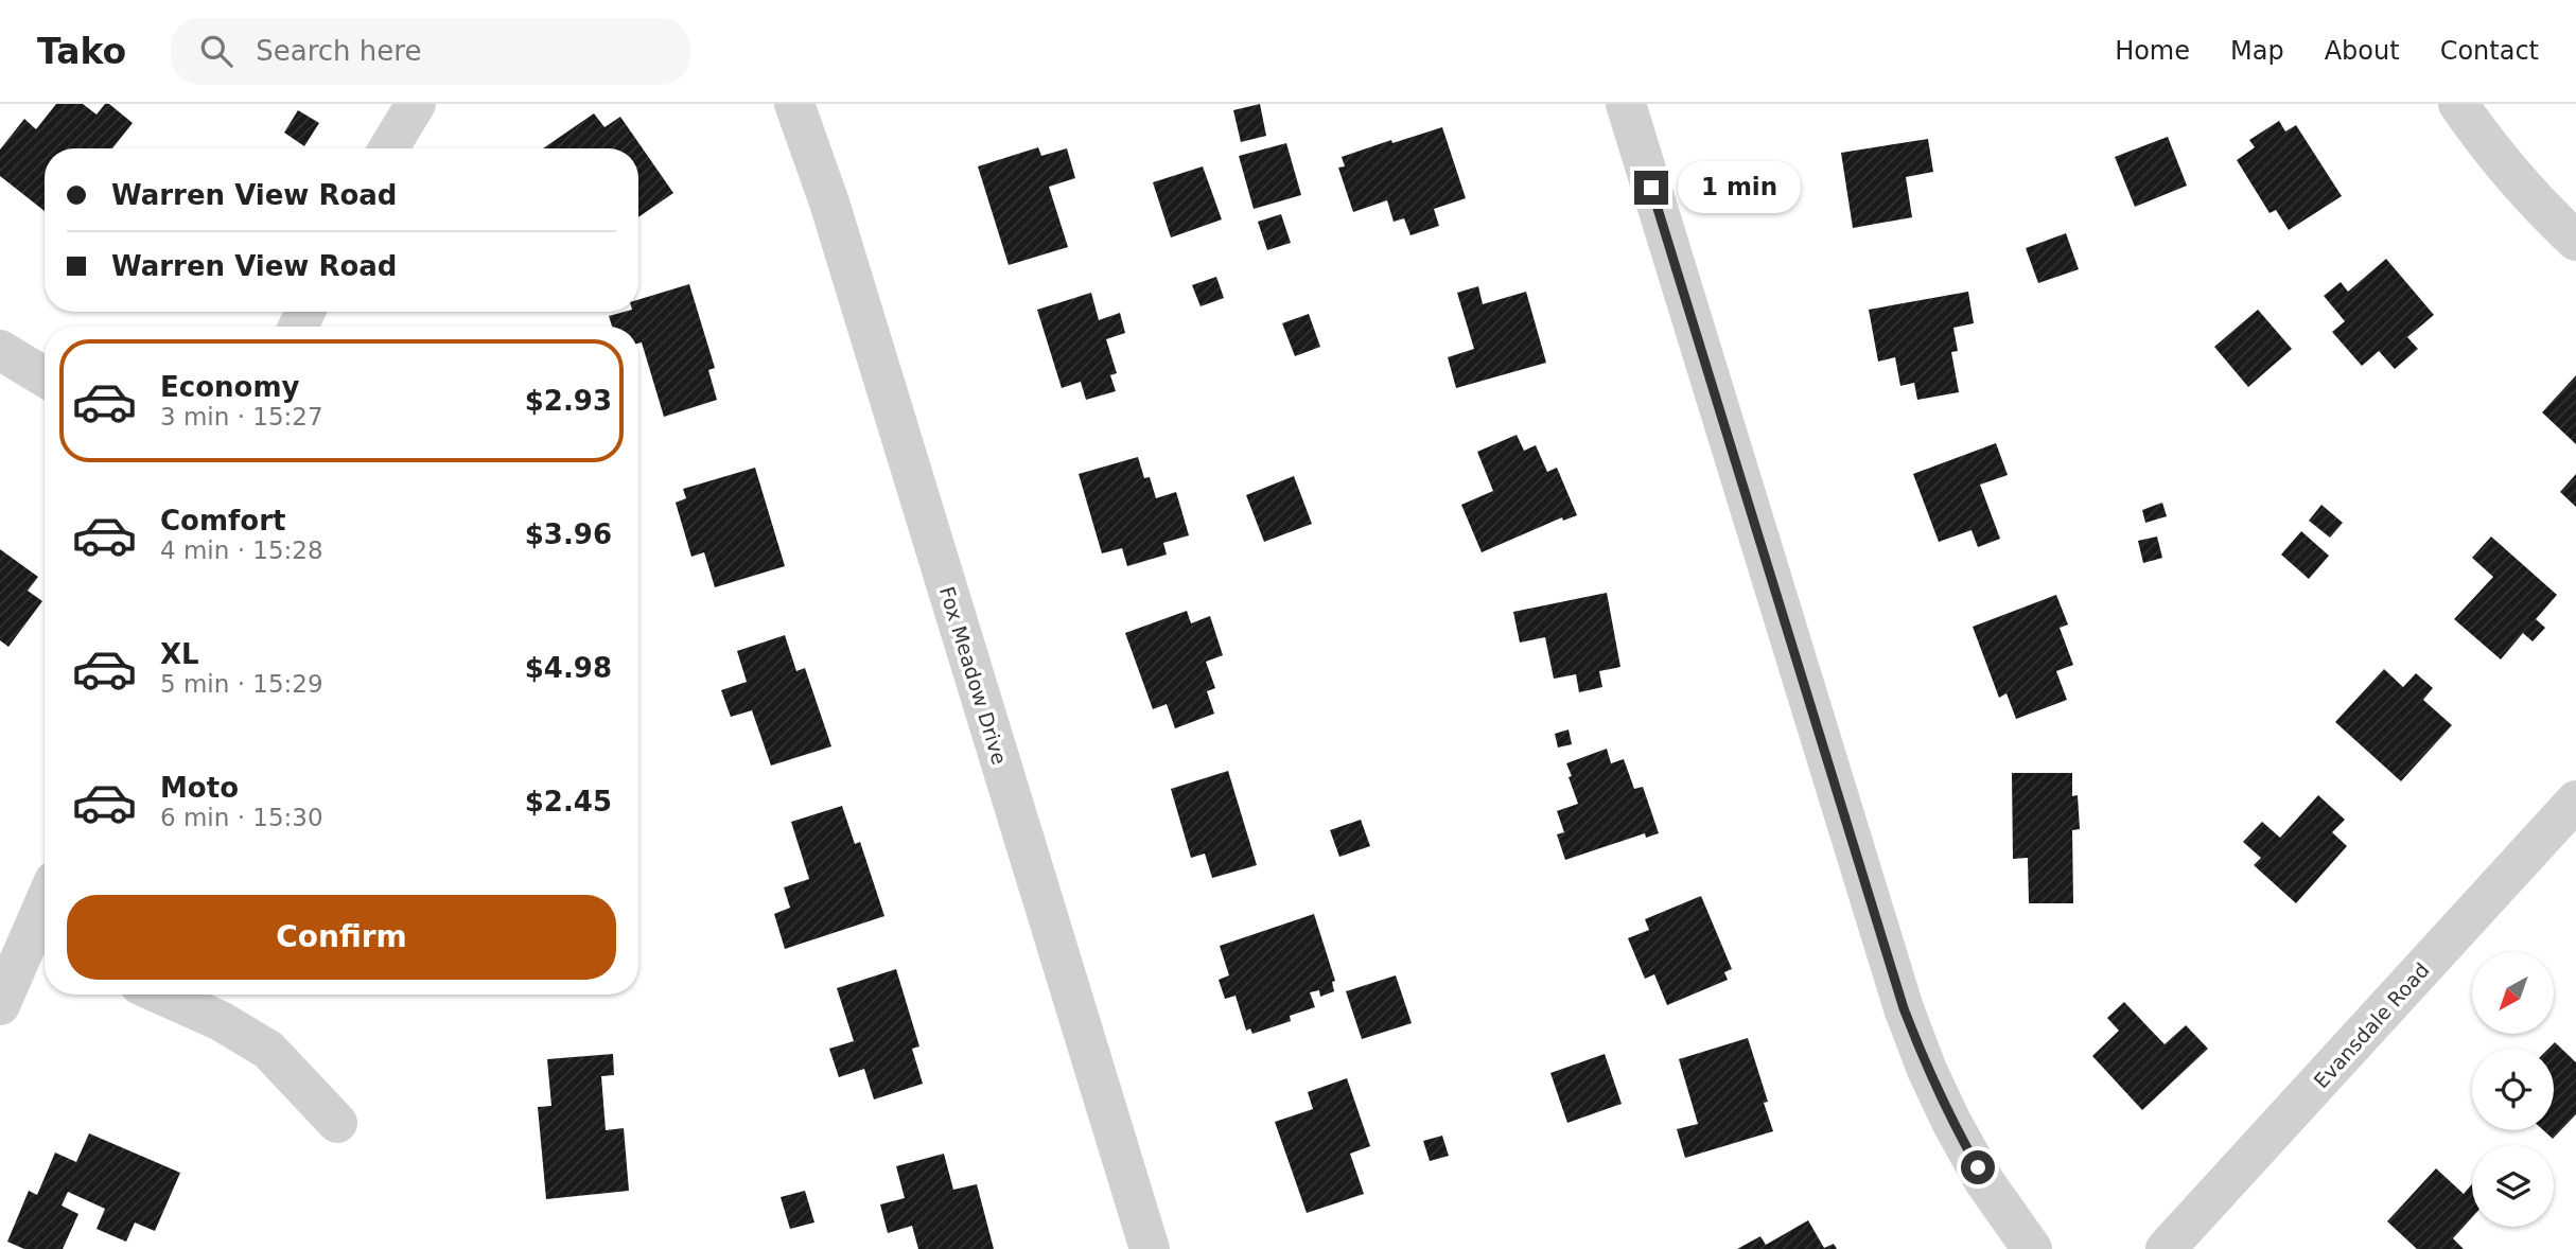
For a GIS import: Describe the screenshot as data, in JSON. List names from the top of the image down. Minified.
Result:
{"streets":{"street":["Fox Meadow Drive","Evansdale Road"]},"north":"bottom left","page":{"header":"Tako","search":"Search here","nav":["Home","Map","About","Contact"],"banner":["Warren View Road","Warren View Road"],"bubble":"1 min","list":[{"name":"Economy","note":"3 min · 15:27","value":"$2.93"},{"name":"Comfort","note":"4 min · 15:28","value":"$3.96"},{"name":"XL","note":"5 min · 15:29","value":"$4.98"},{"name":"Moto","note":"6 min · 15:30","value":"$2.45"}],"buttons":"Confirm"}}
